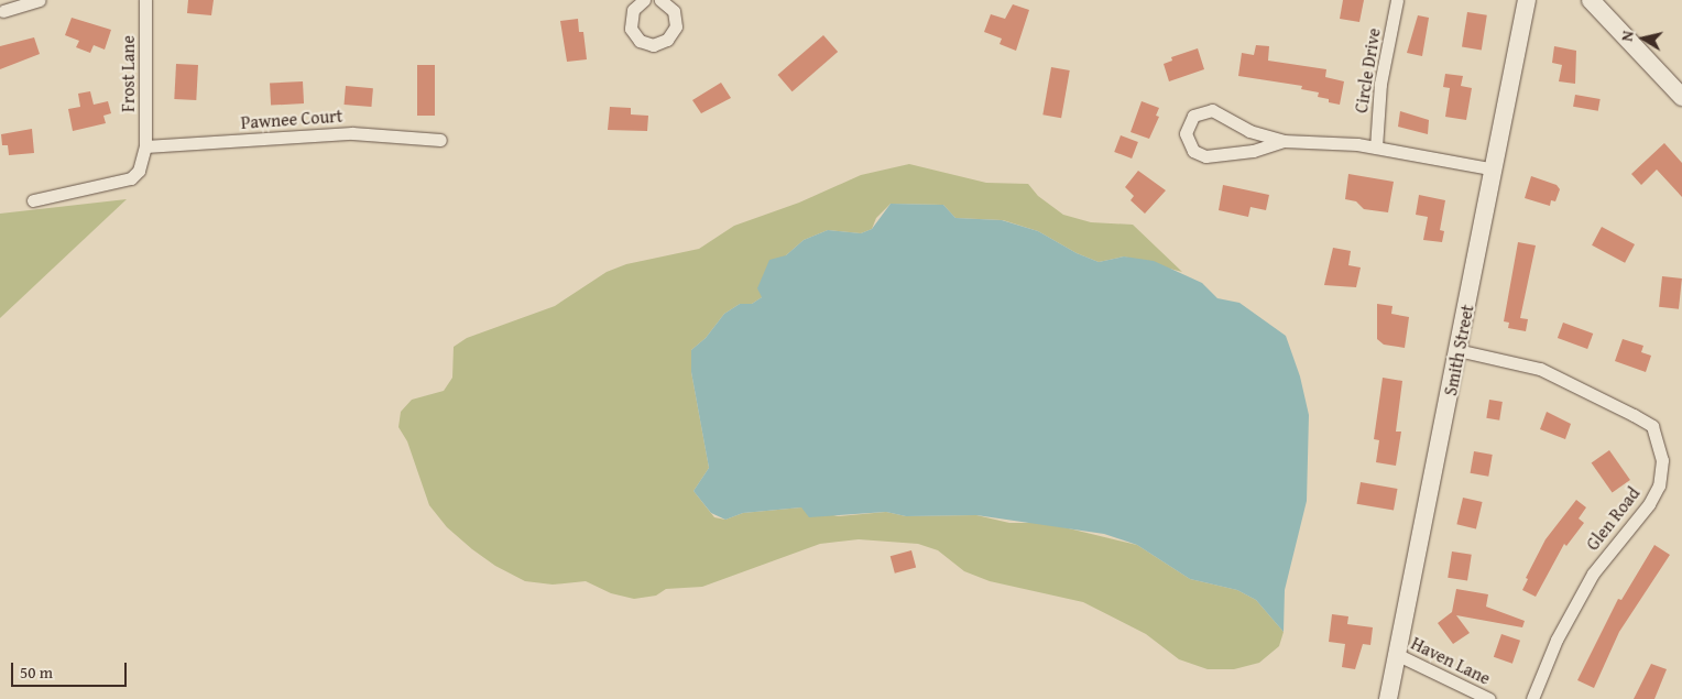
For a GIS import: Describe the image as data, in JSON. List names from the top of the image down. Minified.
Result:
{"streets":{"main road":["Smith Street"],"street":["Circle Drive","Frost Lane","Pawnee Court","Glen Road","Haven Lane"]},"crossings":[["Frost Lane","Pawnee Court"],["Smith Street","Glen Road"],["Smith Street","Haven Lane"]],"scale_bar":"50 m","north":"left"}
